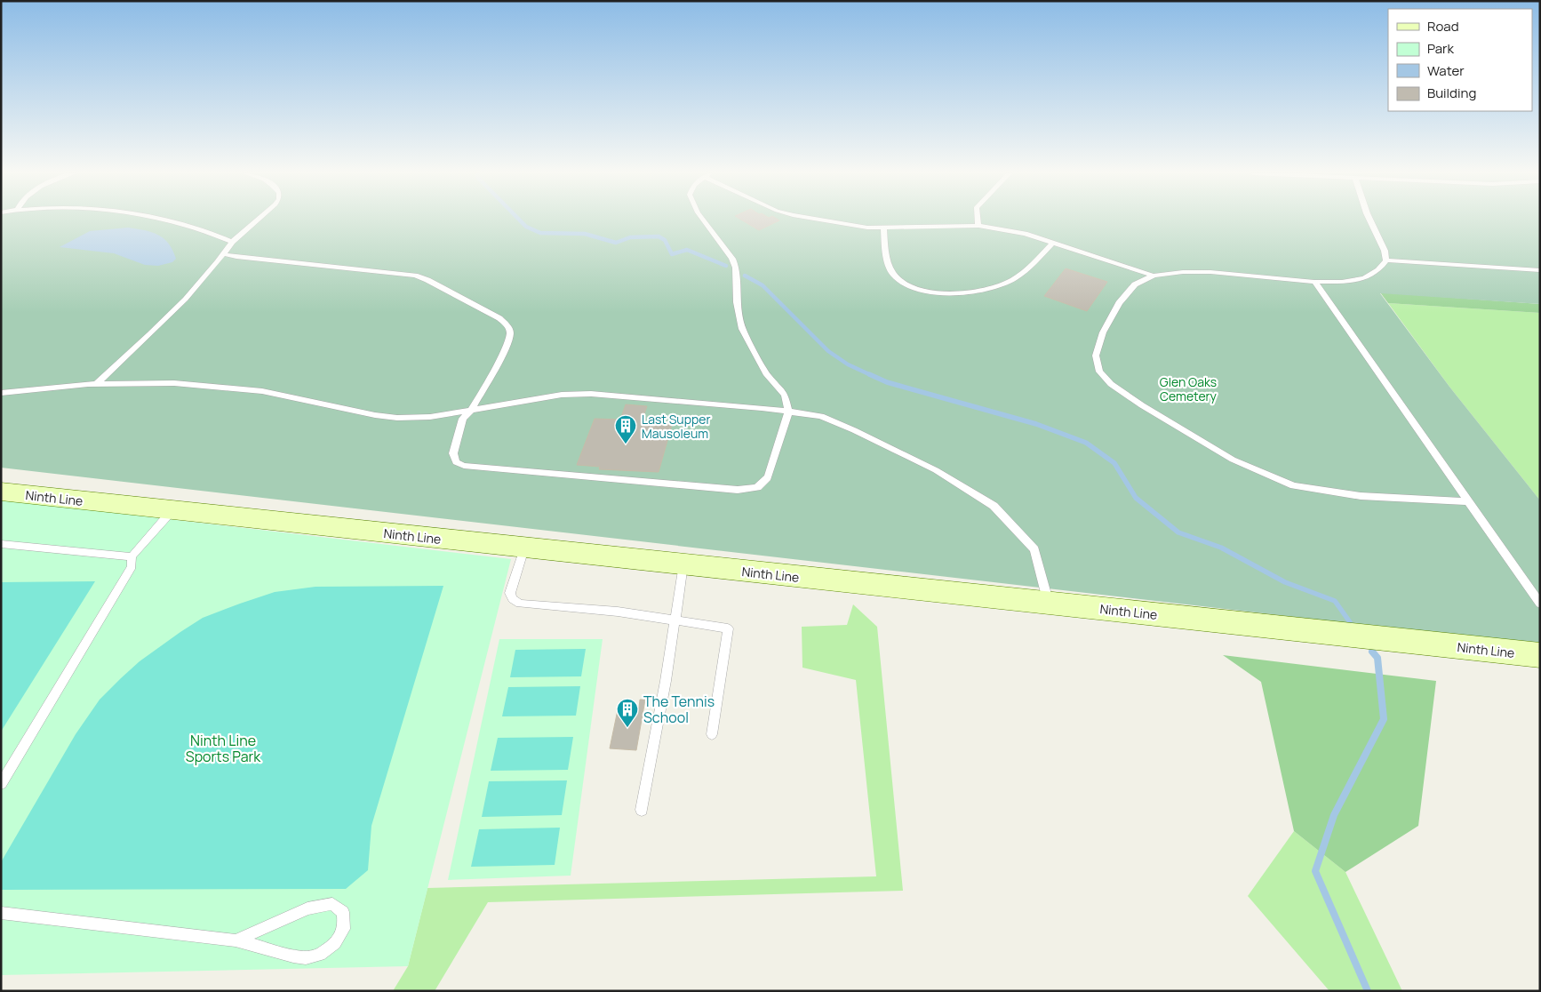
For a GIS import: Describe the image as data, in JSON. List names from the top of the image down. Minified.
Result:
{"streets":{"main road":["Ninth Line"]},"parks":["Glen Oaks Cemetery","Ninth Line Sports Park"],"places":{"building":["Last Supper Mausoleum","The Tennis School"]},"legend":["Road","Park","Water","Building"]}
